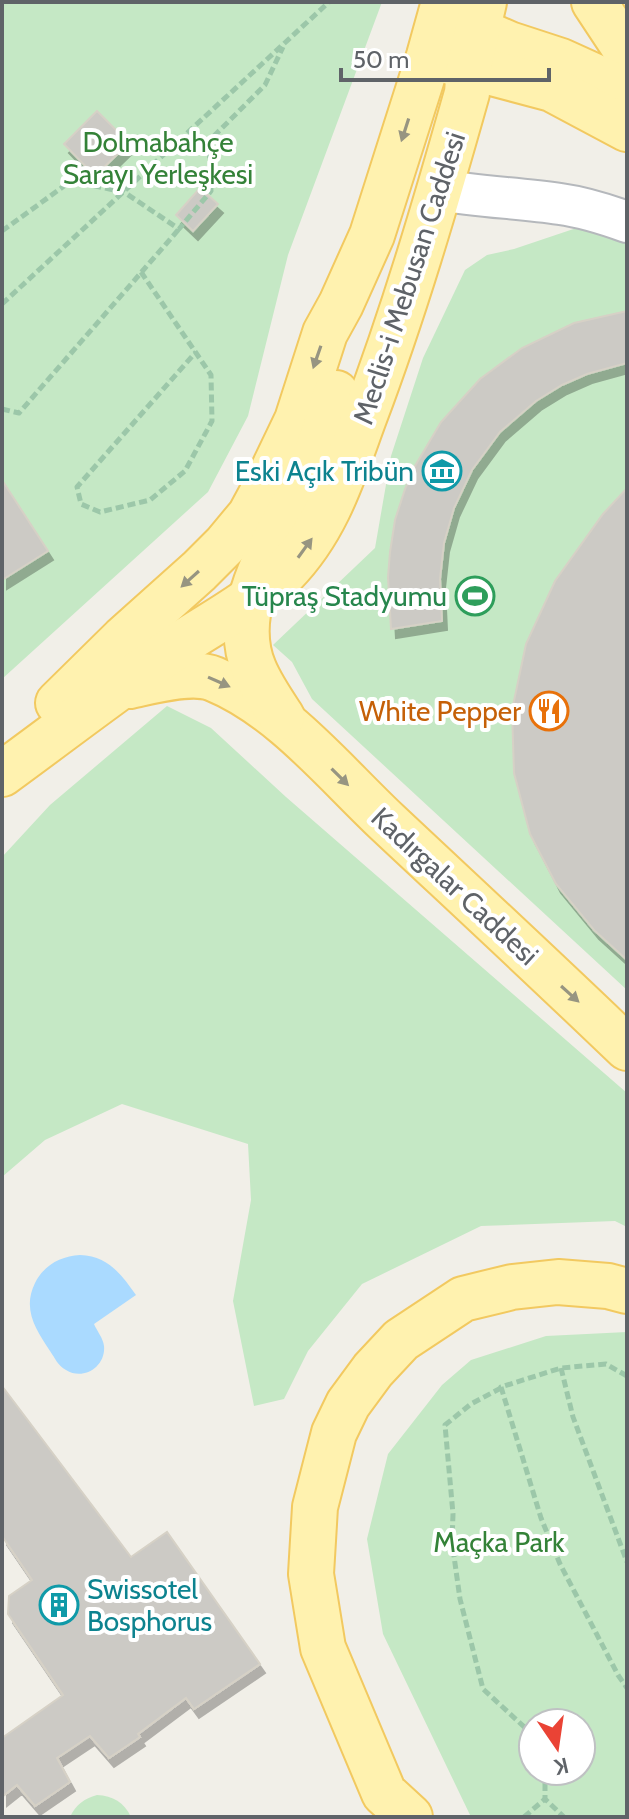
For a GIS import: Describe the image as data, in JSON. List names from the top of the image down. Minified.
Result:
{"streets":{"main road":["Meclis-i Mebusan Caddesi","Kadırgalar Caddesi"]},"crossings":[["Meclis-i Mebusan Caddesi","Kadırgalar Caddesi"]],"one_way":["Kadırgalar Caddesi"],"parks":["Dolmabahçe Sarayı Yerleşkesi","Maçka Park"],"places":{"museum":["Eski Açık Tribün"],"sports":["Tüpraş Stadyumu"],"restaurant":["White Pepper"],"building":["Swissotel Bosphorus"]},"scale_bar":"50 m","north":"bottom"}
